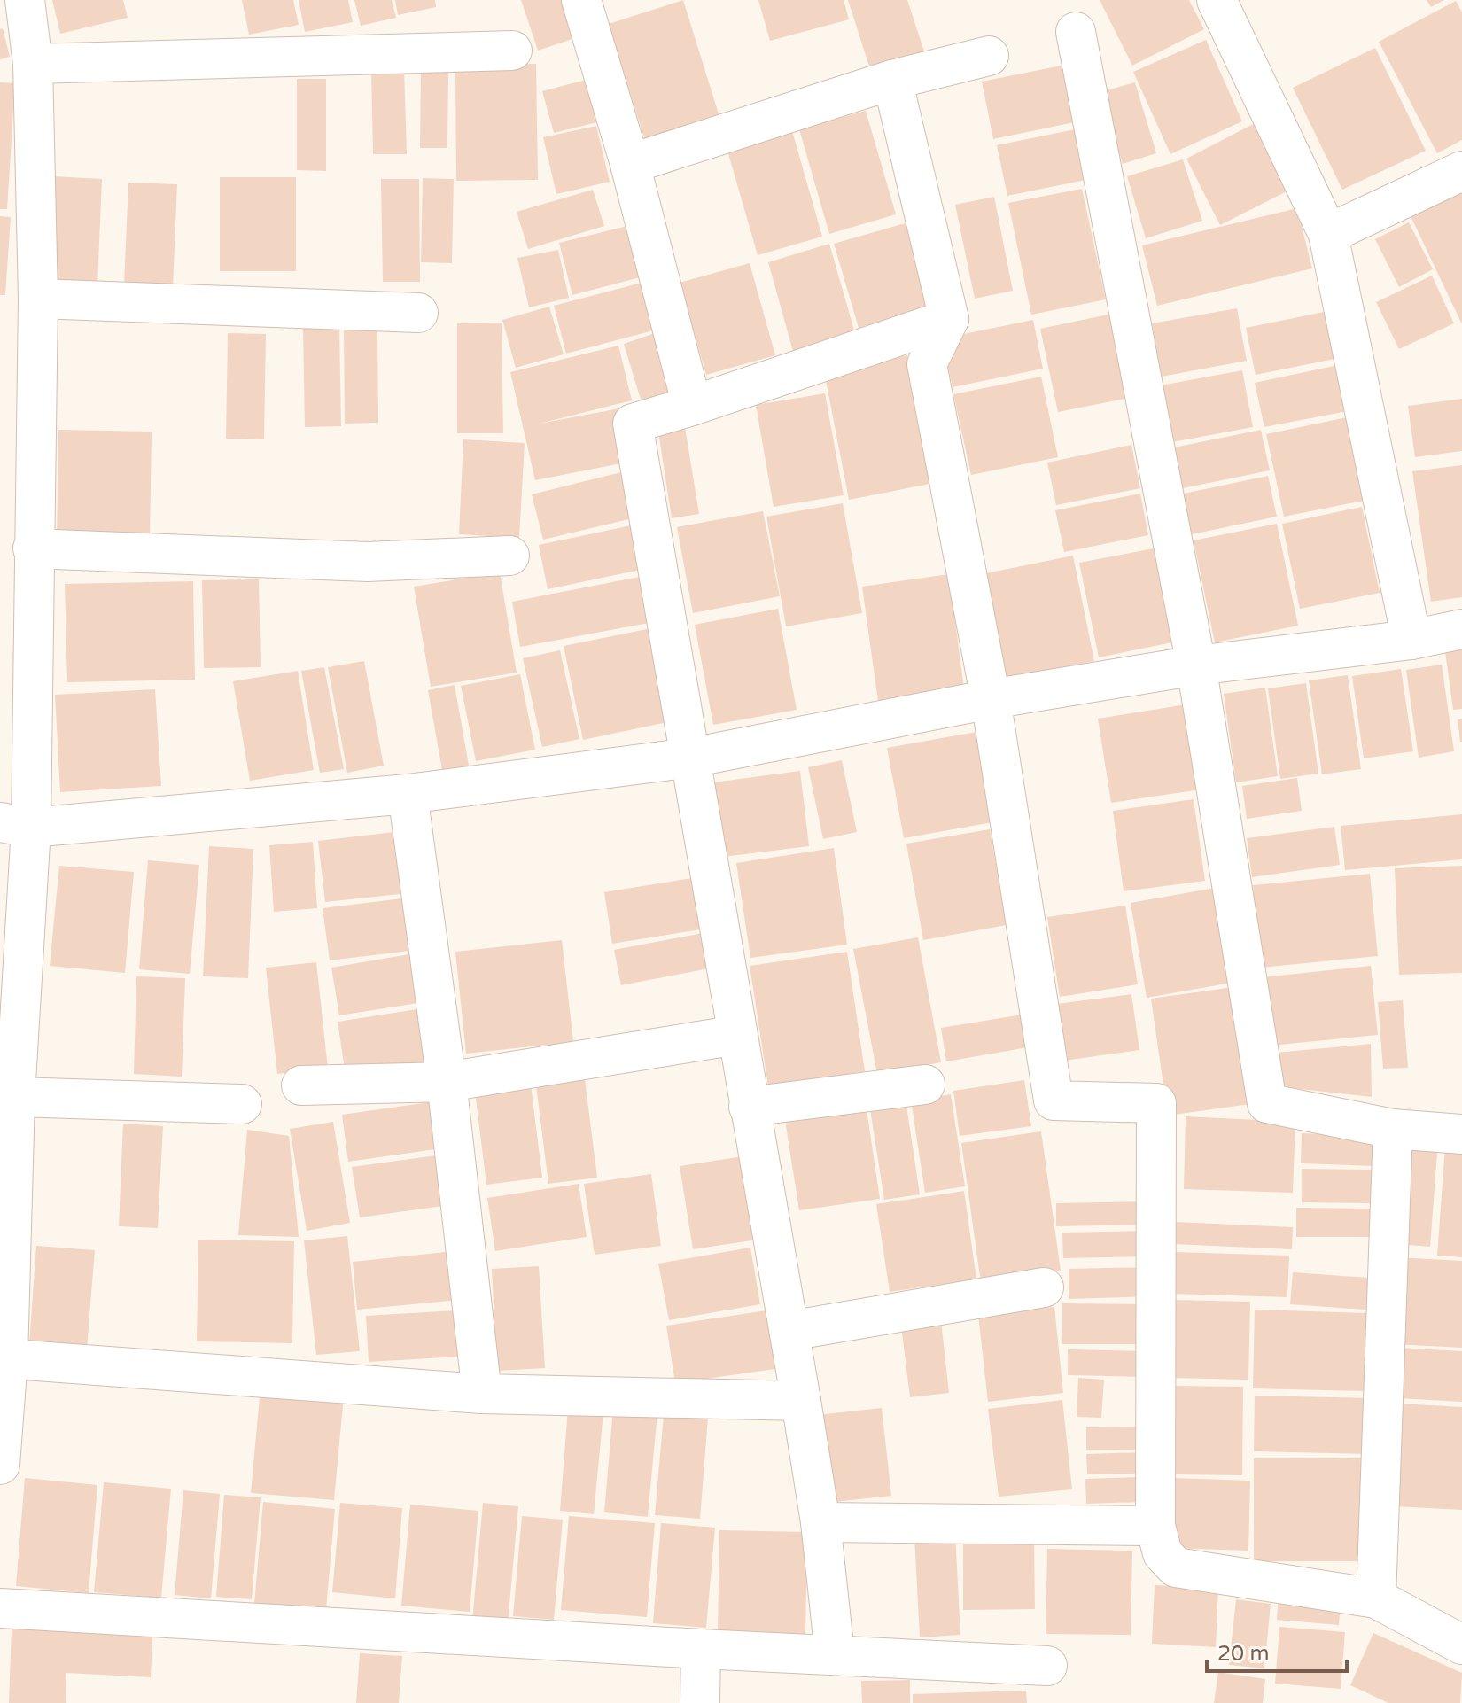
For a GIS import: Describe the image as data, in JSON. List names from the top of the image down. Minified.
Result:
{"scale_bar":"20 m"}
